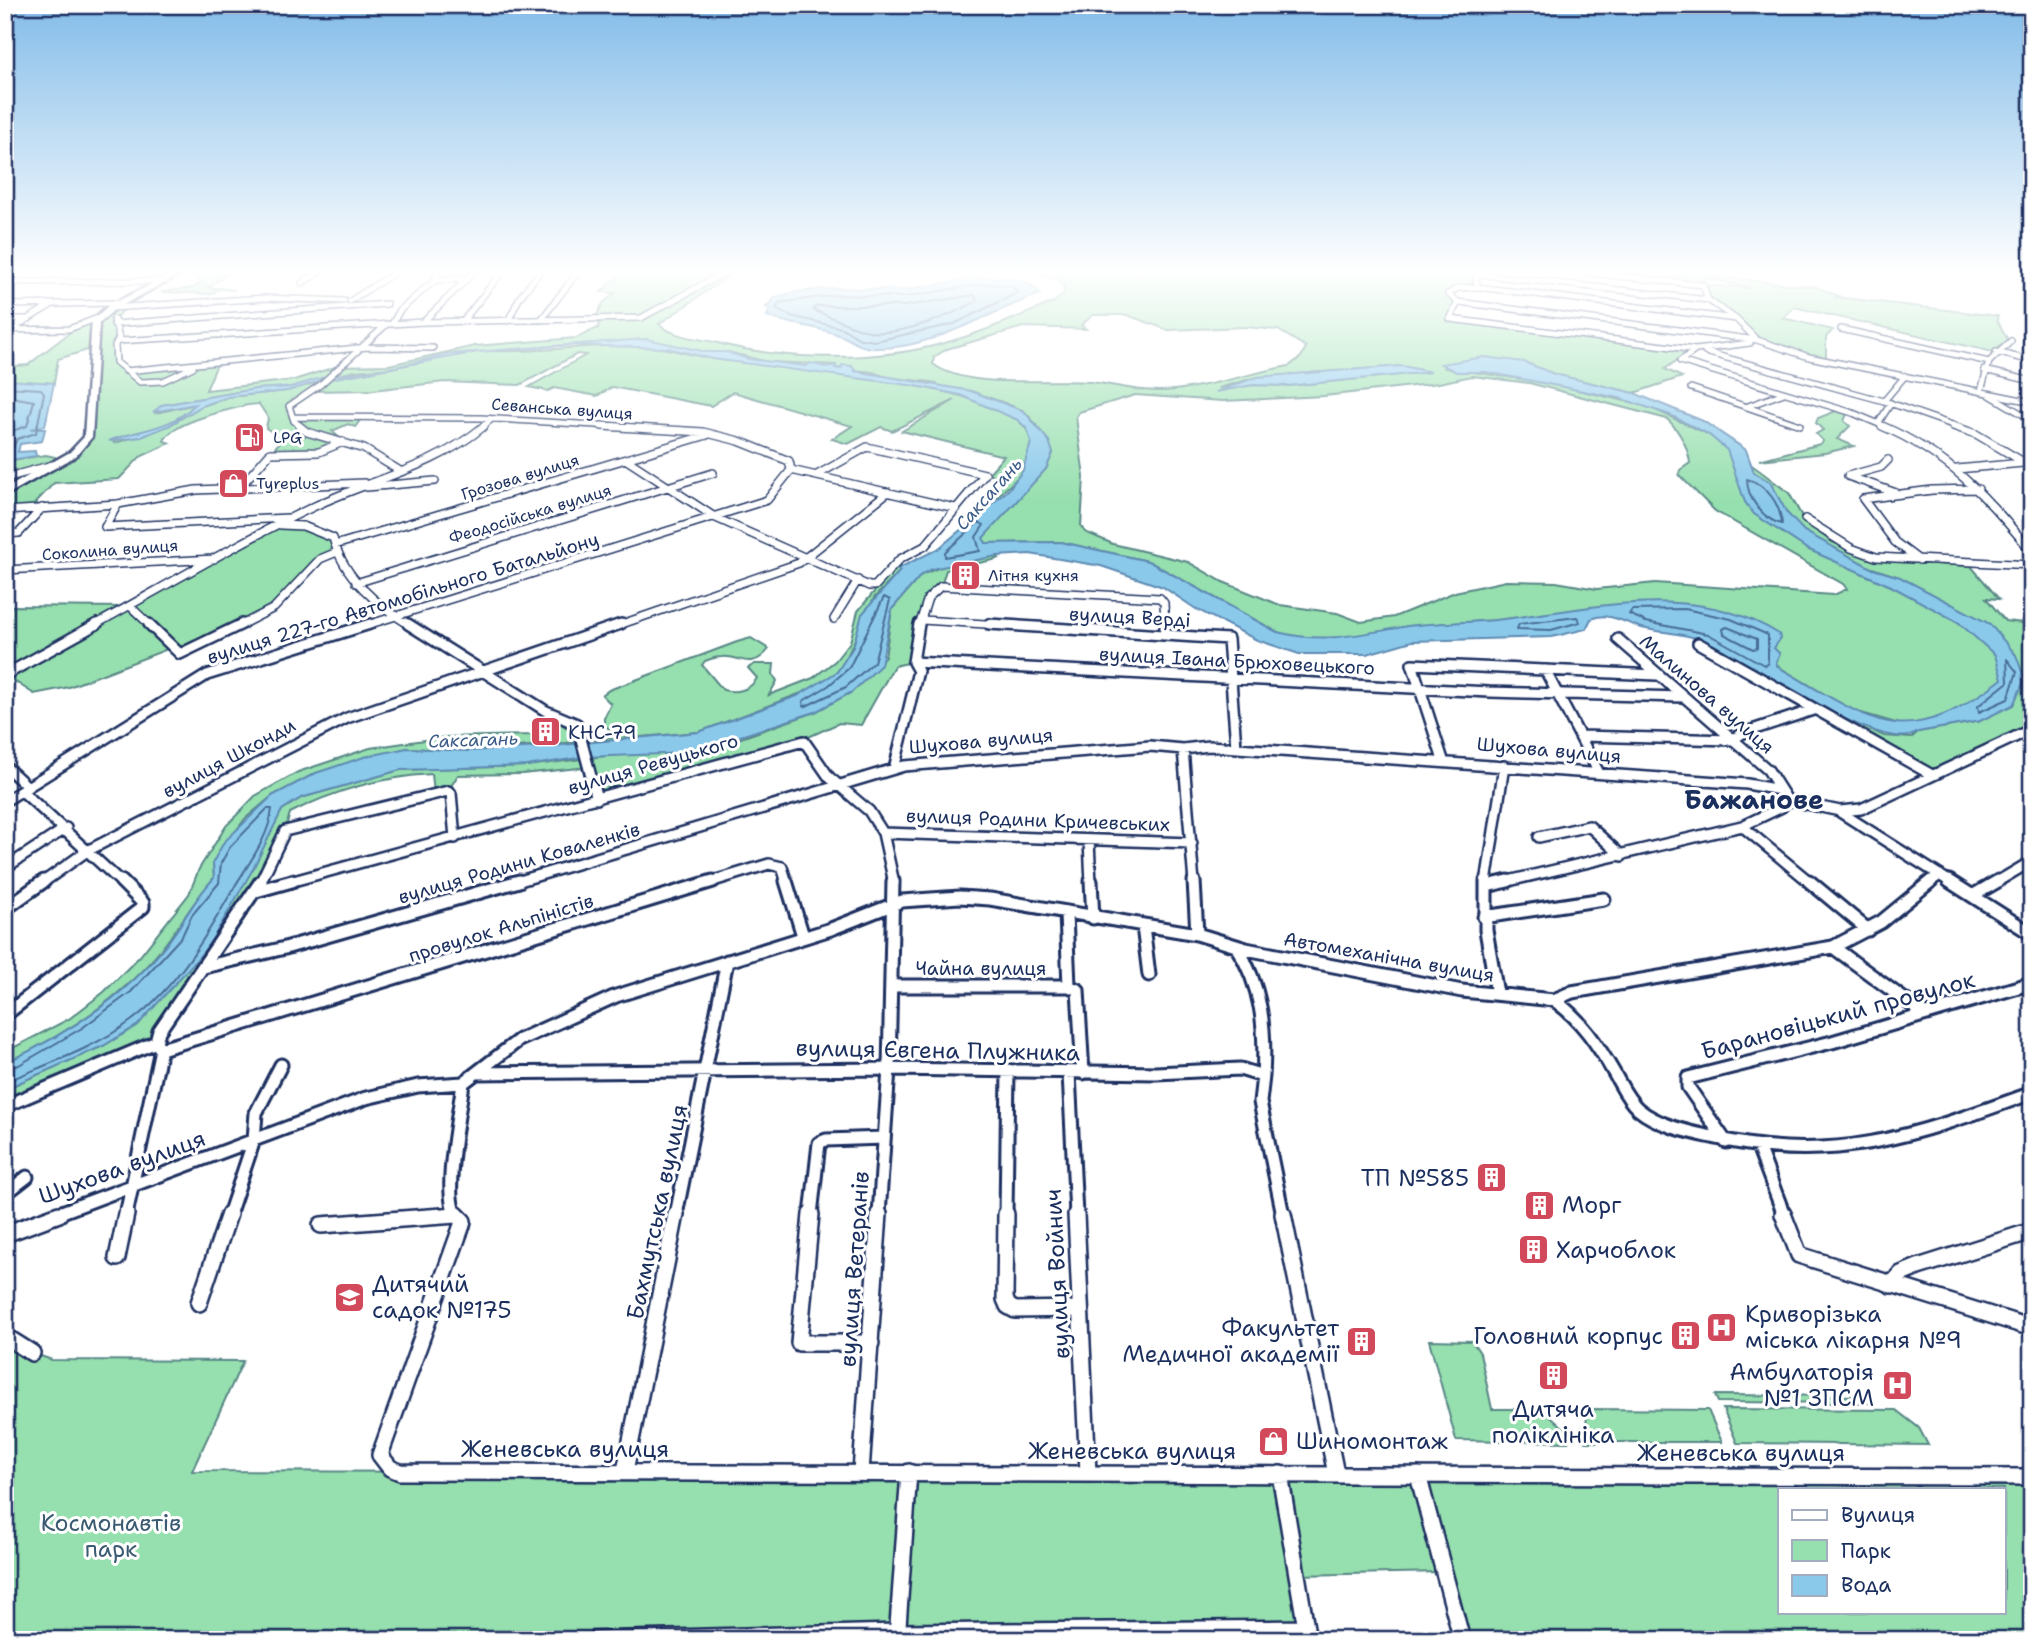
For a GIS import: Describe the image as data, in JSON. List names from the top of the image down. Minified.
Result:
{"streets":{"street":["Севанська вулиця","Грозова вулиця","Феодосійська вулиця","Соколина вулиця","вулиця 227-го Автомобільного Батальйону","вулиця Верді","вулиця Івана Брюховецького","Малинова вулиця","Шухова вулиця","вулиця Шконди","вулиця Ревуцького","вулиця Родини Кричевських","вулиця Родини Коваленків","провулок Альпіністів","Автомеханічна вулиця","Чайна вулиця","Барановіцький провулок","вулиця Євгена Плужника","Бахмутська вулиця","вулиця Ветеранів","вулиця Войнич","Женевська вулиця"]},"crossings":[["Севанська вулиця","Грозова вулиця"],["Севанська вулиця","вулиця 227-го Автомобільного Батальйону"],["Севанська вулиця","вулиця Шконди"],["вулиця Верді","вулиця Івана Брюховецького"],["вулиця Верді","Шухова вулиця"],["вулиця Івана Брюховецького","Малинова вулиця"],["Малинова вулиця","Шухова вулиця"],["Шухова вулиця","вулиця Ревуцького"],["Шухова вулиця","вулиця Родини Коваленків"],["вулиця Ревуцького","вулиця Родини Коваленків"],["Автомеханічна вулиця","вулиця Ветеранів"],["Чайна вулиця","вулиця Ветеранів"],["Чайна вулиця","вулиця Войнич"],["вулиця Євгена Плужника","Бахмутська вулиця"],["вулиця Євгена Плужника","вулиця Ветеранів"],["вулиця Євгена Плужника","вулиця Войнич"],["Бахмутська вулиця","Женевська вулиця"],["вулиця Ветеранів","Женевська вулиця"],["вулиця Войнич","Женевська вулиця"]],"districts":["Бажанове"],"water":["Саксагань"],"parks":["Космонавтів парк"],"places":{"fuel station":["LPG"],"shop":["Tyreplus","Шиномонтаж"],"building":["Літня кухня","КНС-79","ТП №585","Морг","Харчоблок","Головний корпус","Факультет Медичної академії","Дитяча поліклініка"],"school or university":["Дитячий садок №175"],"hospital":["Криворізька міська лікарня №9","Амбулаторія №1 ЗПСМ"]},"legend":["Вулиця","Парк","Вода"]}
